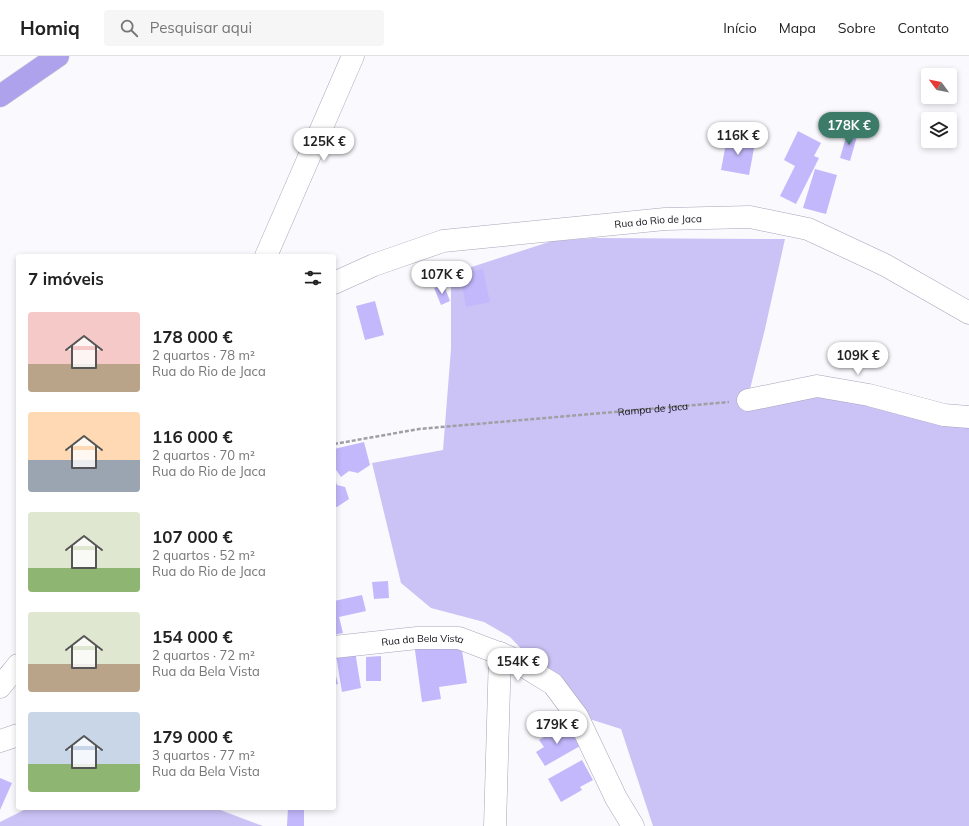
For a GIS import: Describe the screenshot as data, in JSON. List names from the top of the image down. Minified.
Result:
{"streets":{"street":["Rua do Rio de Jaca","Rua da Bela Vista"],"path":["Rampa de Jaca"]},"north":"top left","page":{"header":"Homiq","search":"Pesquisar aqui","nav":["Início","Mapa","Sobre","Contato"],"price":["178K €","116K €","125K €","107K €","109K €","154K €","179K €"],"heading":"7 imóveis","list":[{"name":"178 000 €","note":"2 quartos · 78 m² · Rua do Rio de Jaca"},{"name":"116 000 €","note":"2 quartos · 70 m² · Rua do Rio de Jaca"},{"name":"107 000 €","note":"2 quartos · 52 m² · Rua do Rio de Jaca"},{"name":"154 000 €","note":"2 quartos · 72 m² · Rua da Bela Vista"},{"name":"179 000 €","note":"3 quartos · 77 m² · Rua da Bela Vista"}]}}
